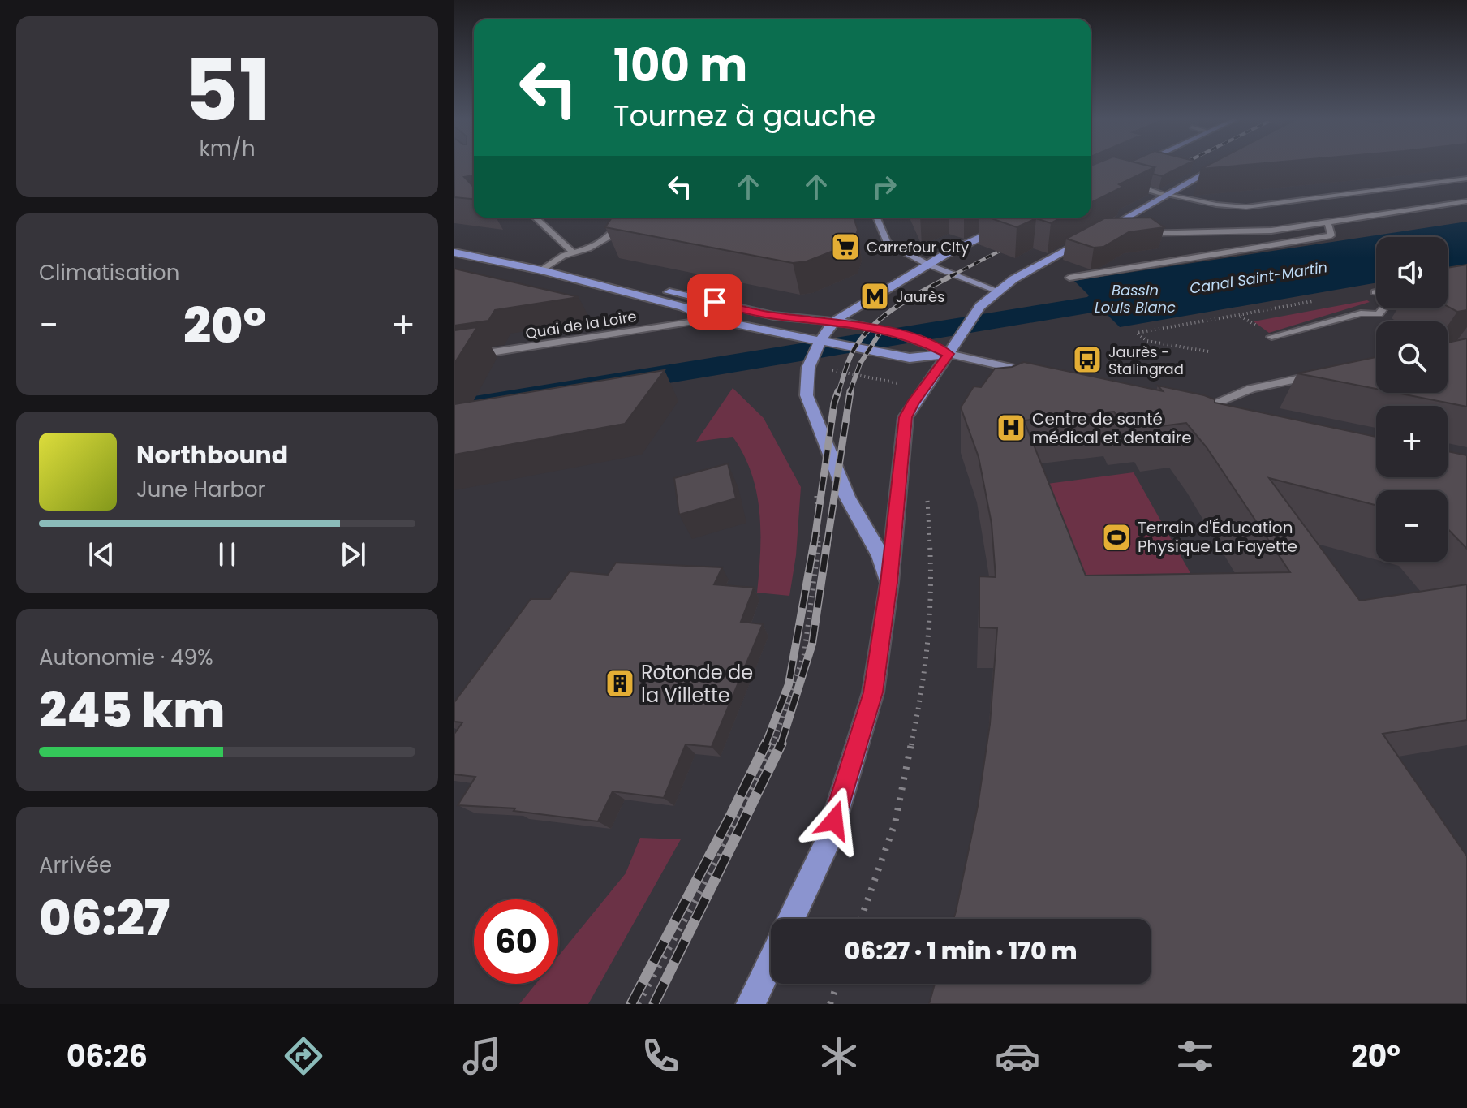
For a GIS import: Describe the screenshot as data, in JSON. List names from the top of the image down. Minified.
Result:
{"streets":{"street":["Quai de la Loire"]},"water":["Canal Saint-Martin","Bassin Louis Blanc"],"places":{"supermarket":["Carrefour City"],"metro station":["Jaurès"],"bus stop":["Jaurès - Stalingrad"],"hospital":["Centre de santé médical et dentaire"],"sports":["Terrain d'Éducation Physique La Fayette"],"building":["Rotonde de la Villette"]},"page":{"tile":[["51","km/h"],"Climatisation",["Autonomie · 49%","245 km"],["Arrivée","06:27"]],"turn":["100 m","Tournez à gauche"],"map_buttons":["+","−"],"heat":["−","20°","+"],"song":["Northbound","June Harbor"],"limit":"60","trip":"06:27 · 1 min · 170 m","tabs":["06:26","20°"]}}
